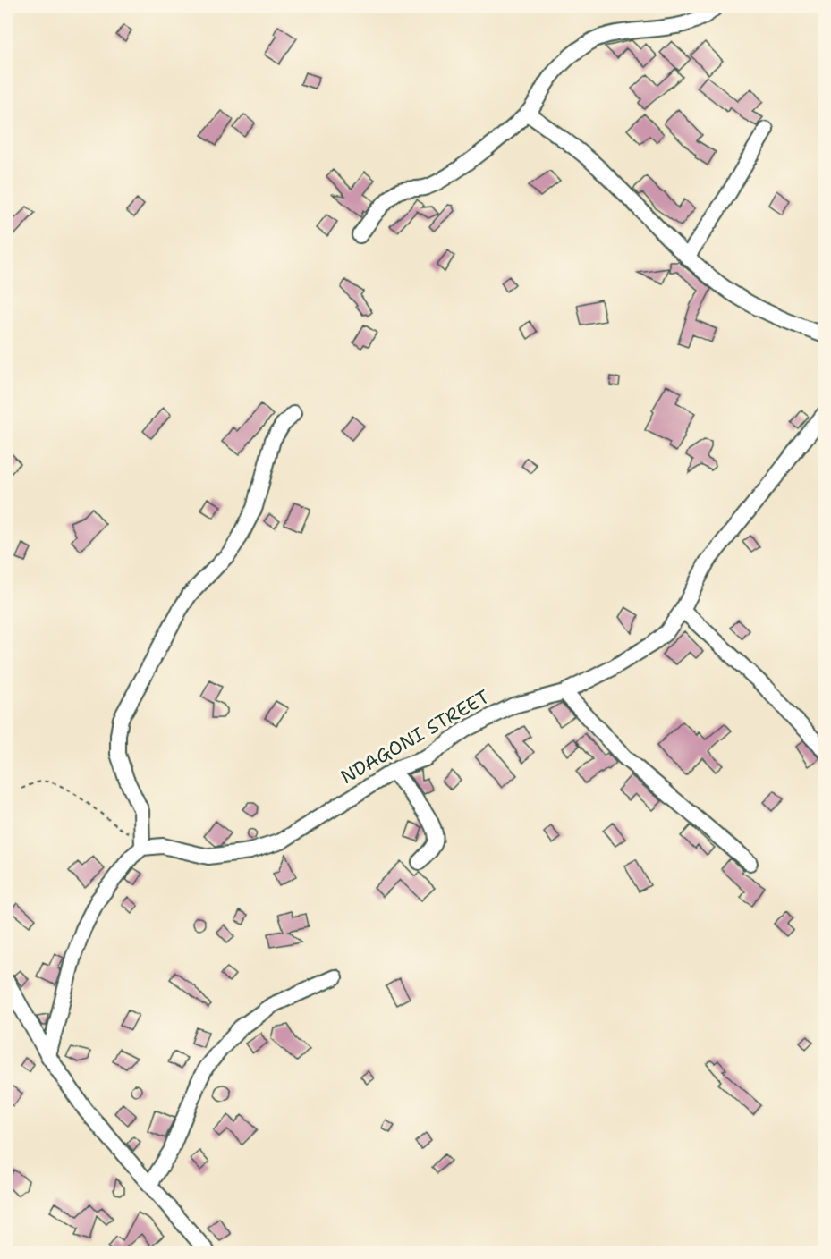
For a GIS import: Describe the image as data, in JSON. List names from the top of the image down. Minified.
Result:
{"streets":{"street":["NDAGONI STREET"]}}
